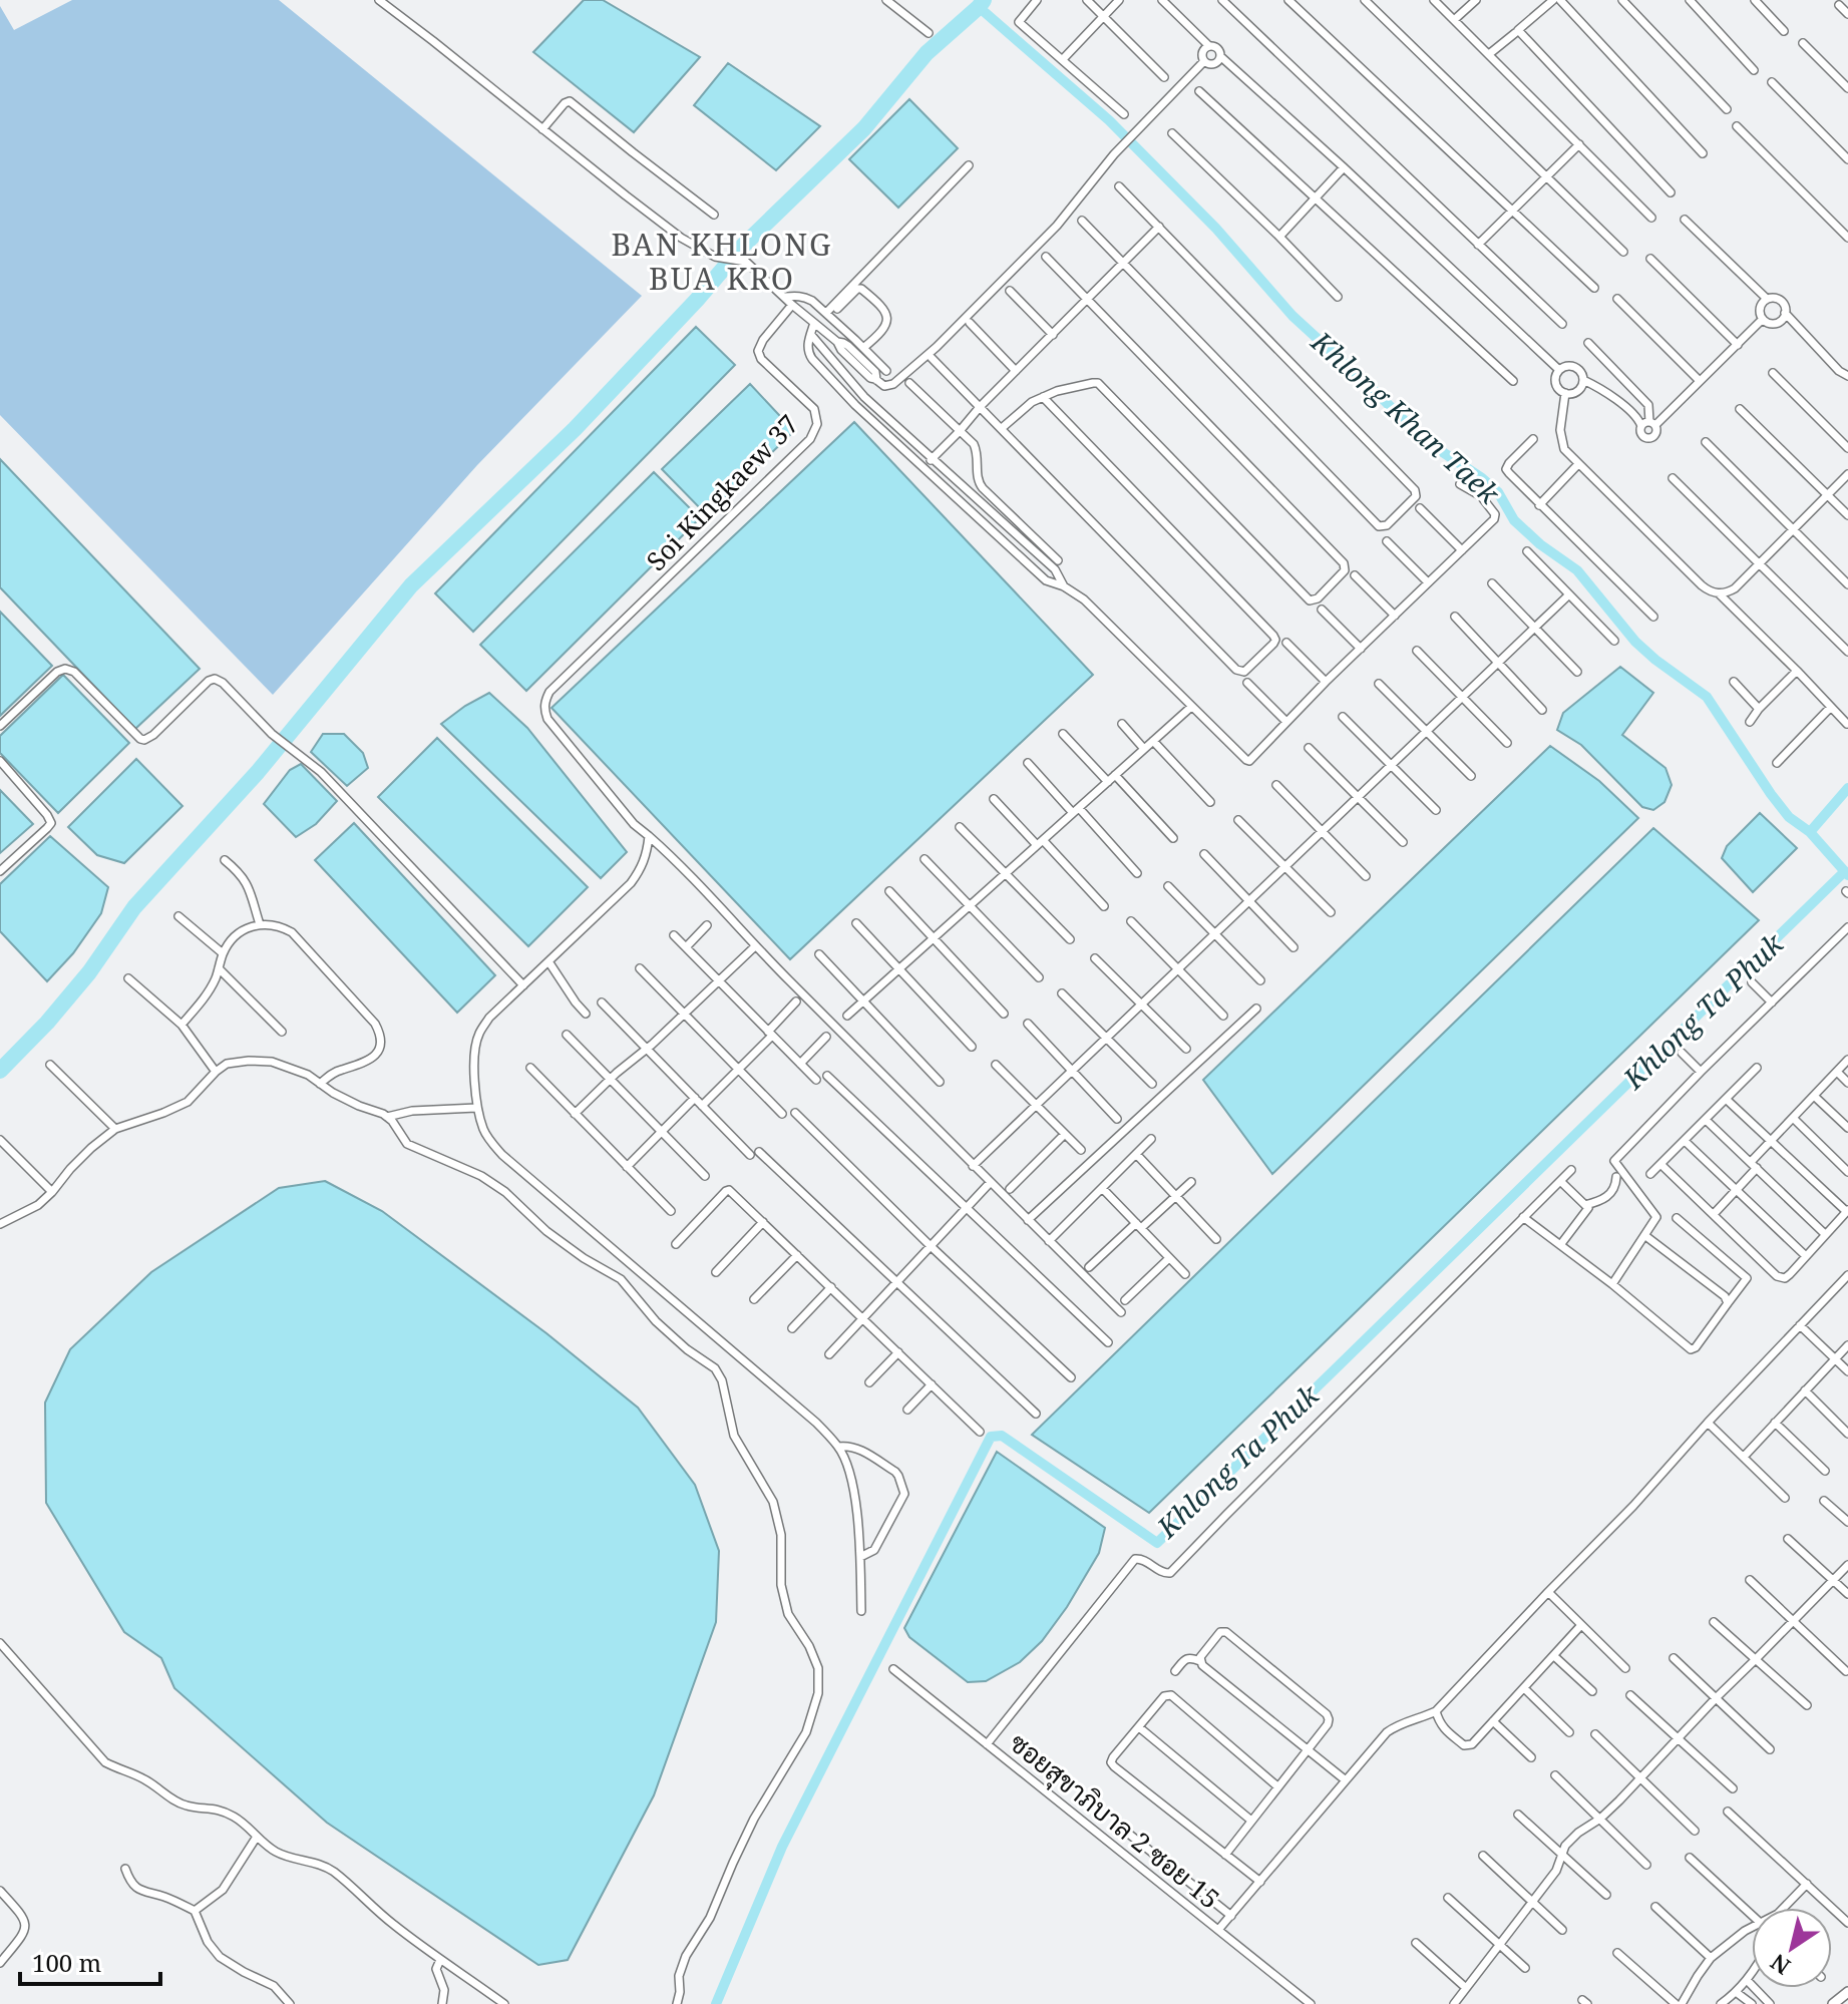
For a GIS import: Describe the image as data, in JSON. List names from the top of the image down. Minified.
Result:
{"streets":{"street":["Soi Kingkaew 37","ซอยสุขาภิบาล 2 ซอย 15"]},"districts":["BAN KHLONG BUA KRO"],"water":["Khlong Khan Taek","Khlong Ta Phuk"],"scale_bar":"100 m","north":"bottom left"}
